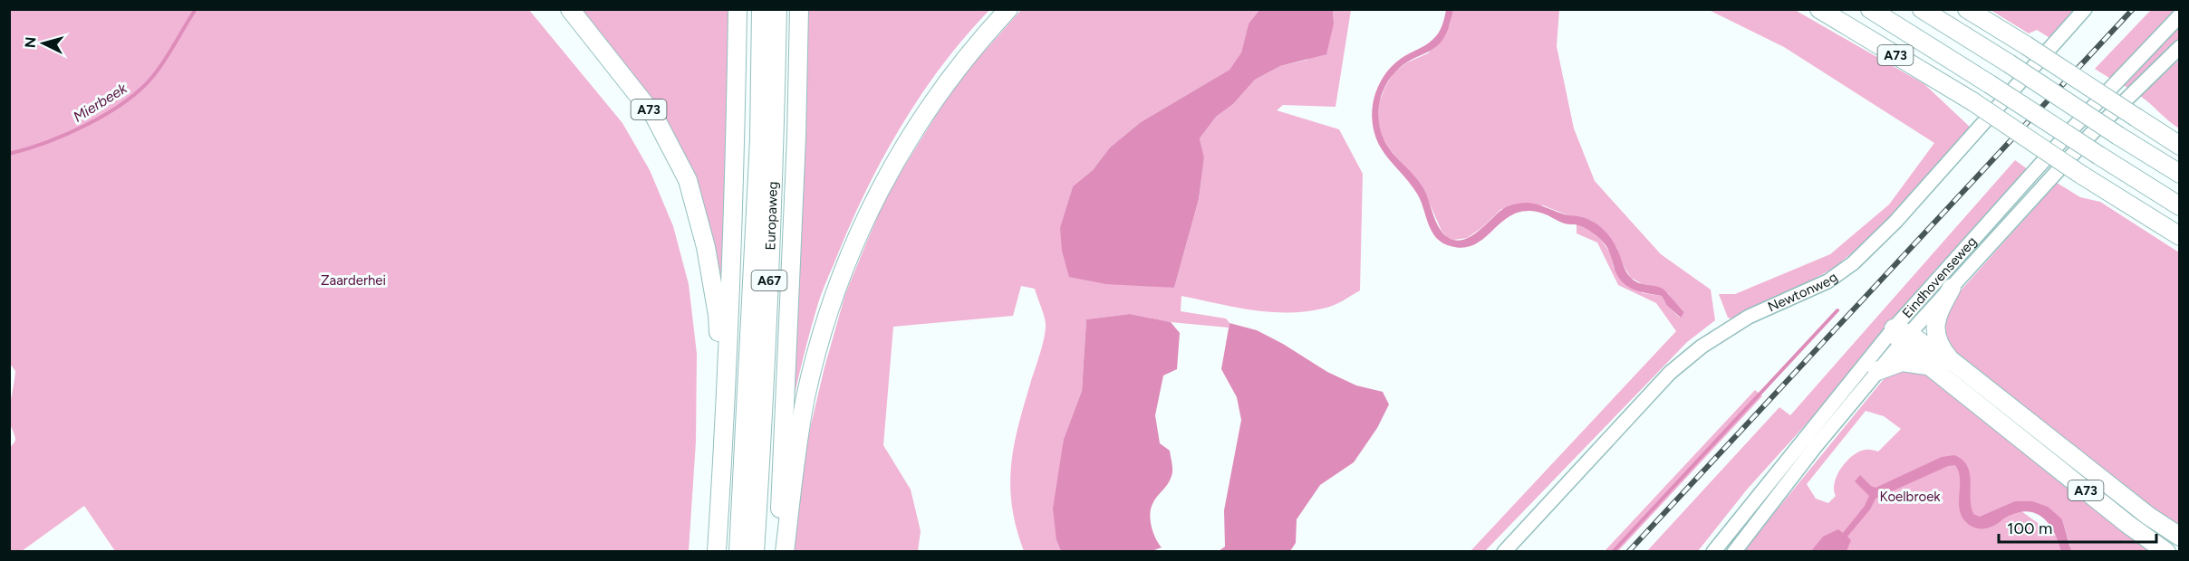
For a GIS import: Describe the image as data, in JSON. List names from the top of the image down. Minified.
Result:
{"streets":{"highway":["A73","Europaweg","A67"],"main road":["Eindhovenseweg","Newtonweg"]},"crossings":[["A73","Eindhovenseweg"]],"water":["Mierbeek"],"parks":["Zaarderhei","Koelbroek"],"scale_bar":"100 m","north":"left"}
